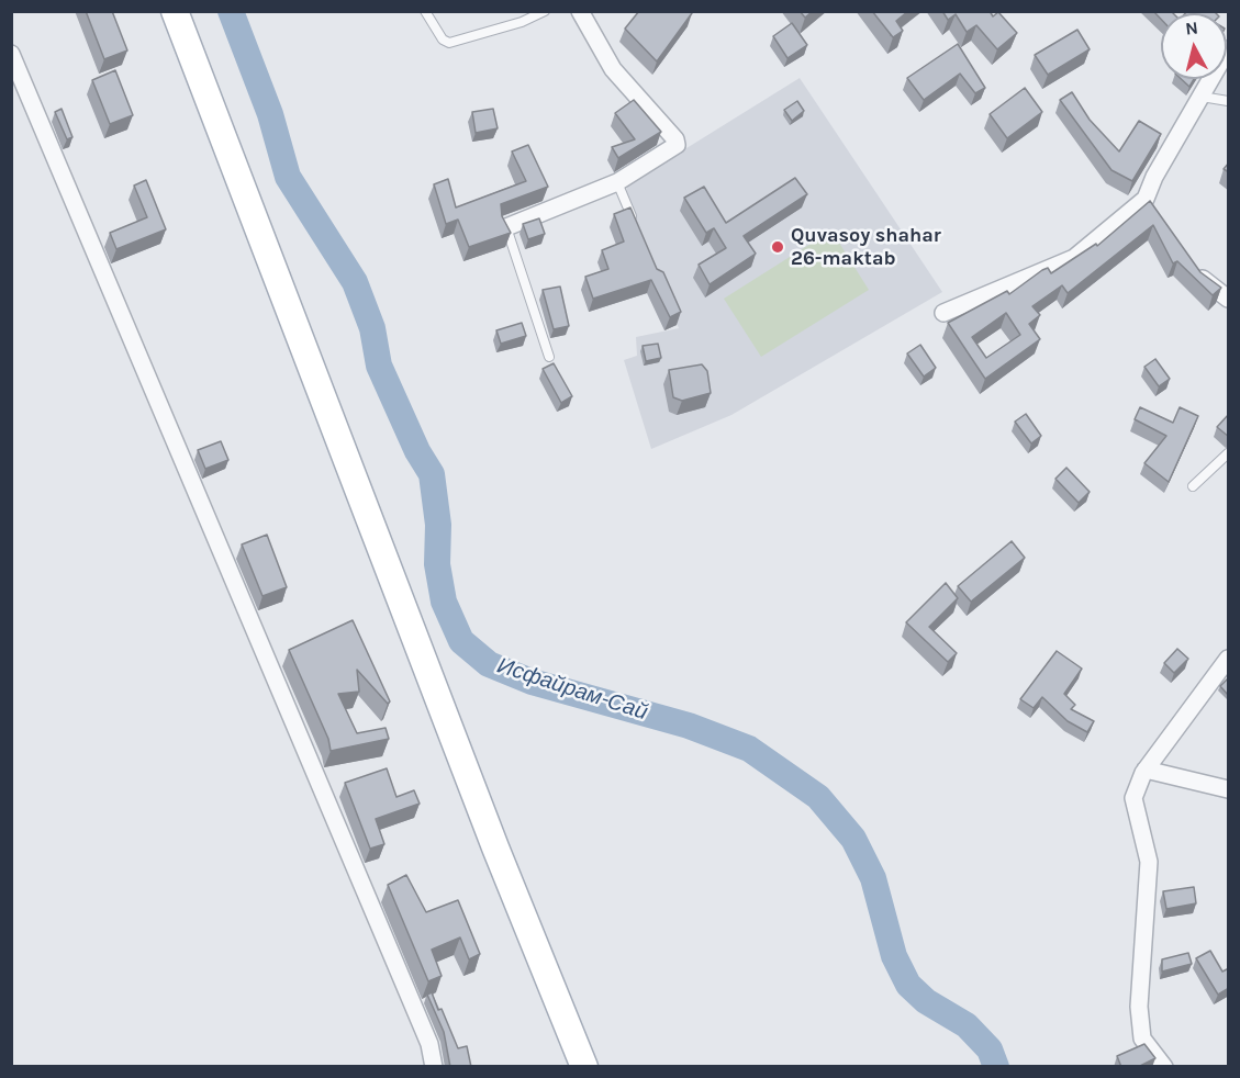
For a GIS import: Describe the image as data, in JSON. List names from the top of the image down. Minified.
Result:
{"water":["Исфайрам-Сай"],"places":["Quvasoy shahar 26-maktab"],"north":"top"}
